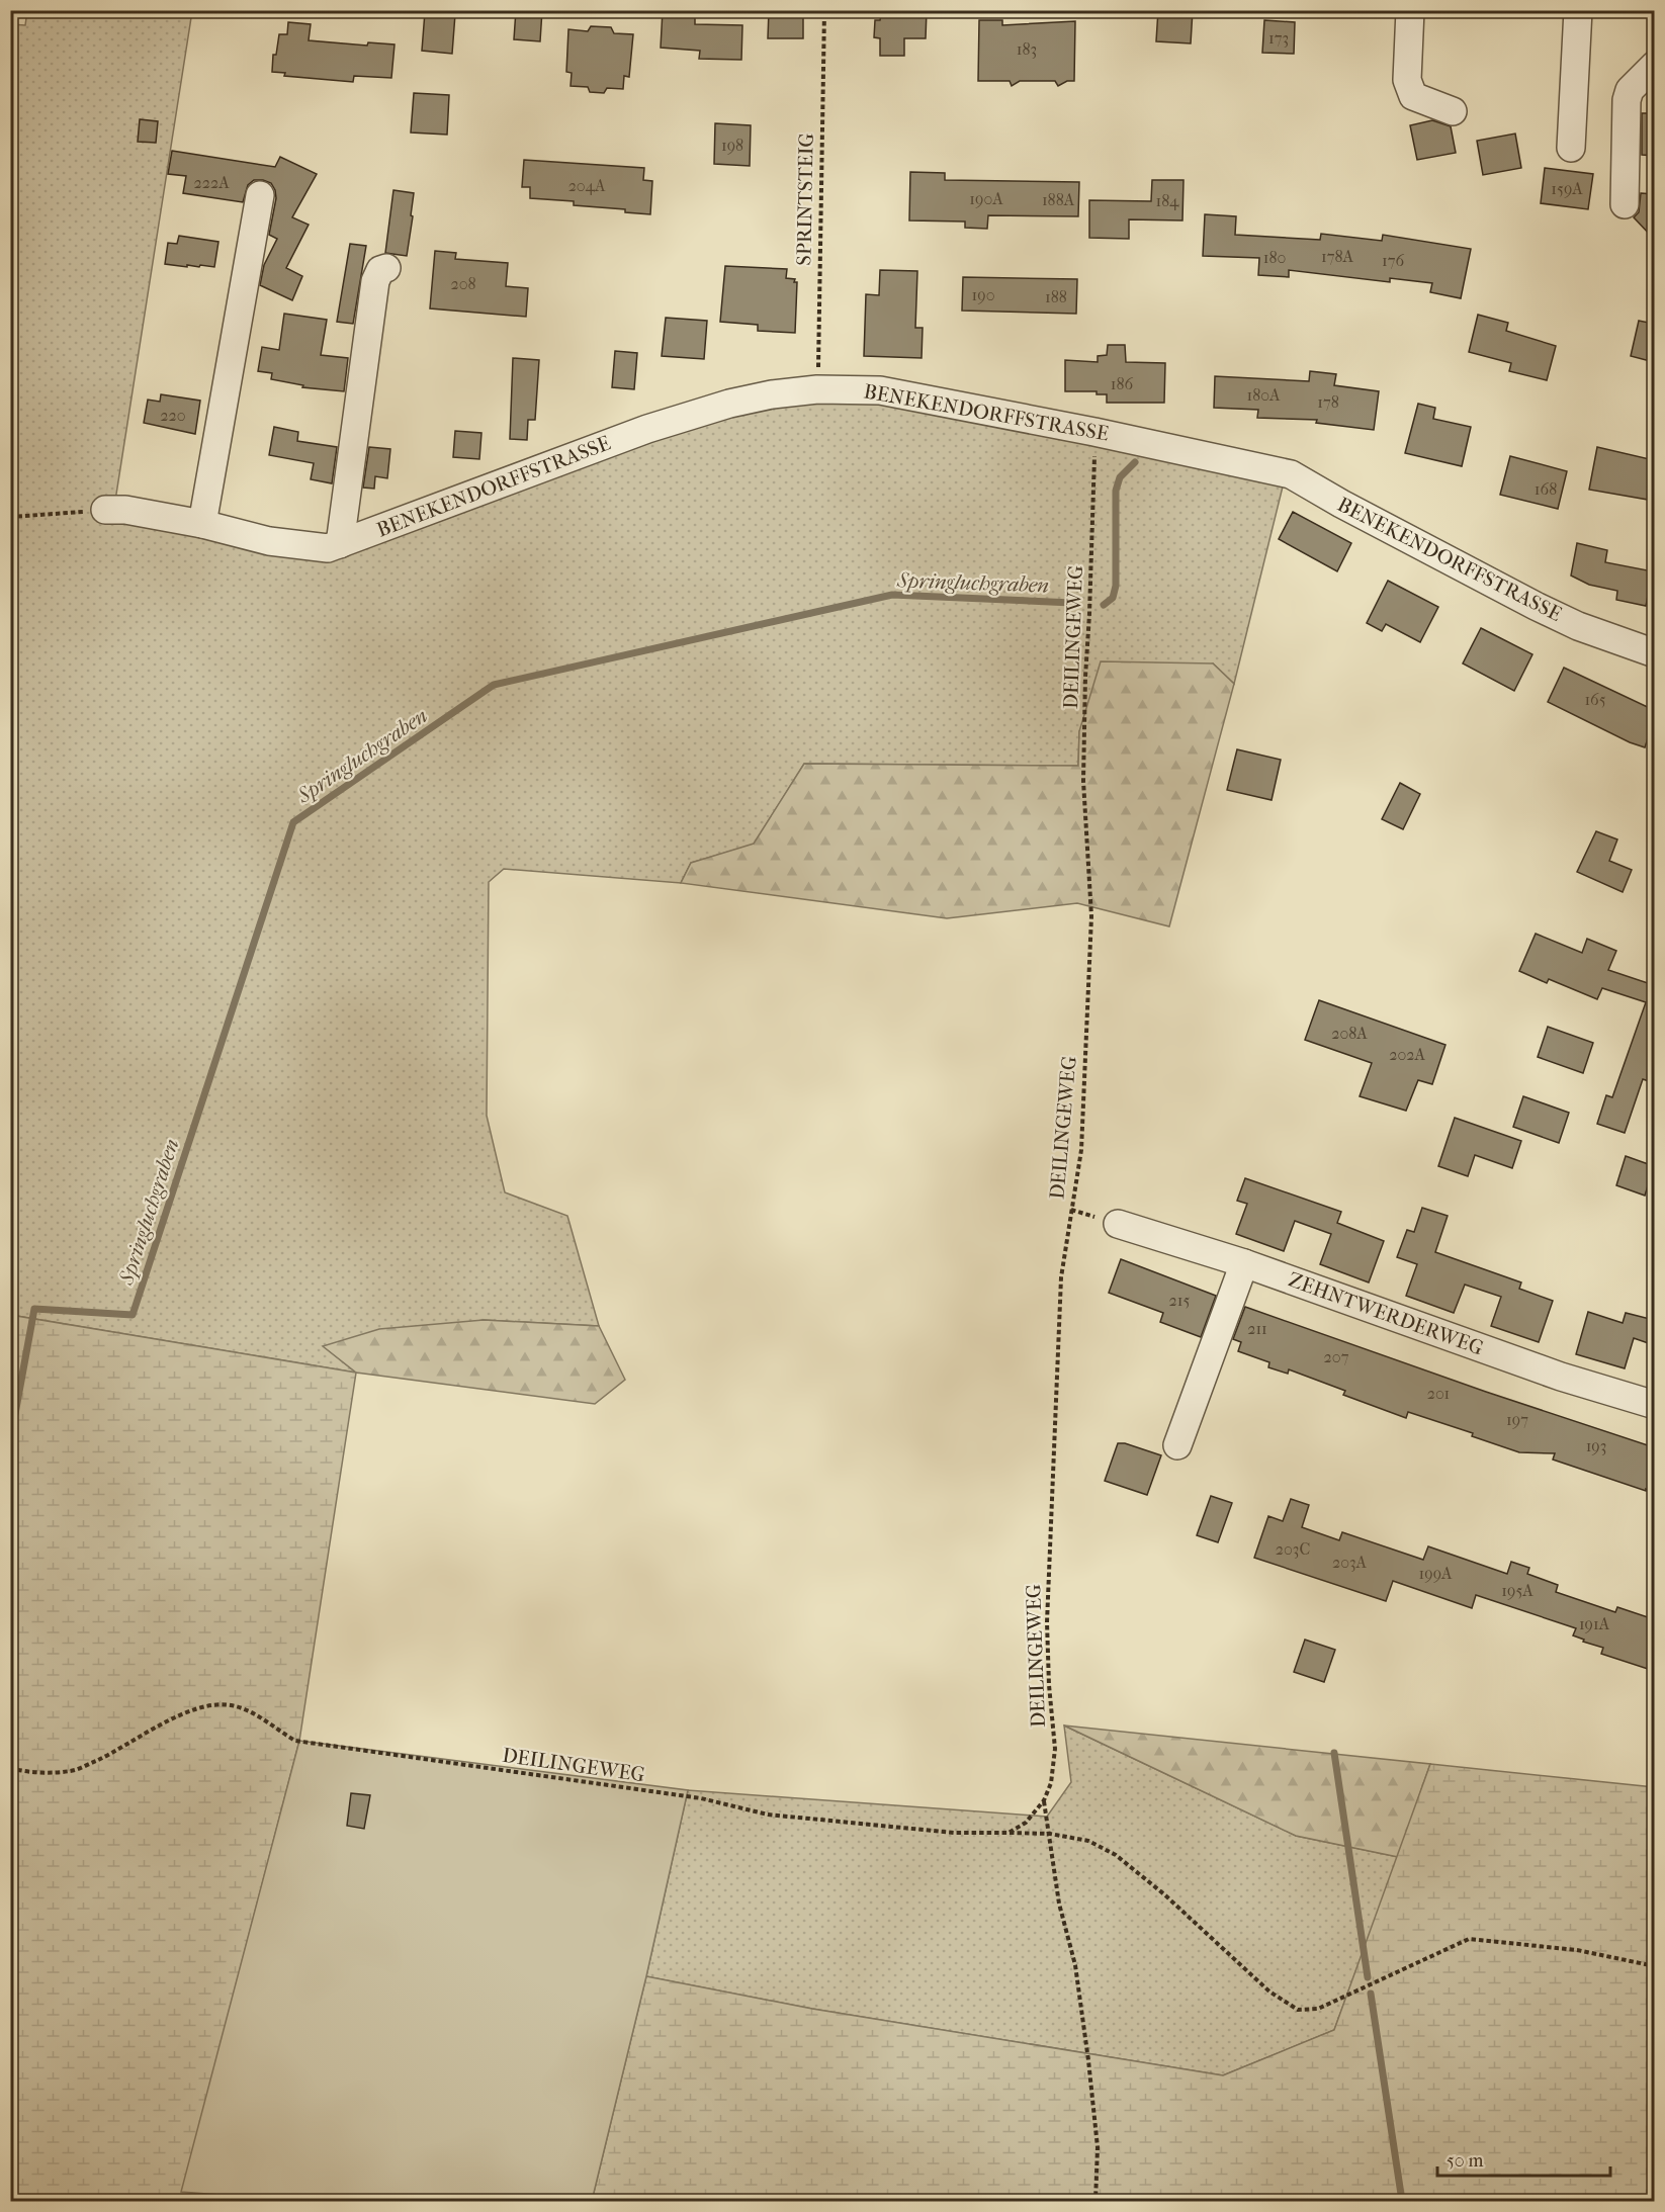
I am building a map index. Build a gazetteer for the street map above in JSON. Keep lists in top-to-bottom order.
{
  "streets": {
    "street": ["BENEKENDORFFSTRASSE", "ZEHNTWERDERWEG"],
    "path": ["SPRINTSTEIG", "DEILINGEWEG"]
  },
  "crossings": [
    ["SPRINTSTEIG", "BENEKENDORFFSTRASSE"],
    ["BENEKENDORFFSTRASSE", "DEILINGEWEG"]
  ],
  "water": ["Springluchgraben"],
  "house_numbers": [
    "173",
    "183",
    "198",
    "222A",
    "204A",
    "159A",
    "190A",
    "188A",
    "184",
    "178A",
    "180",
    "176",
    "208",
    "190",
    "188",
    "186",
    "180A",
    "178",
    "220",
    "168",
    "165",
    "208A",
    "202A",
    "215",
    "211",
    "207",
    "201",
    "197",
    "193",
    "203C",
    "203A",
    "199A",
    "195A",
    "191A"
  ],
  "scale_bar": "50 m"
}
